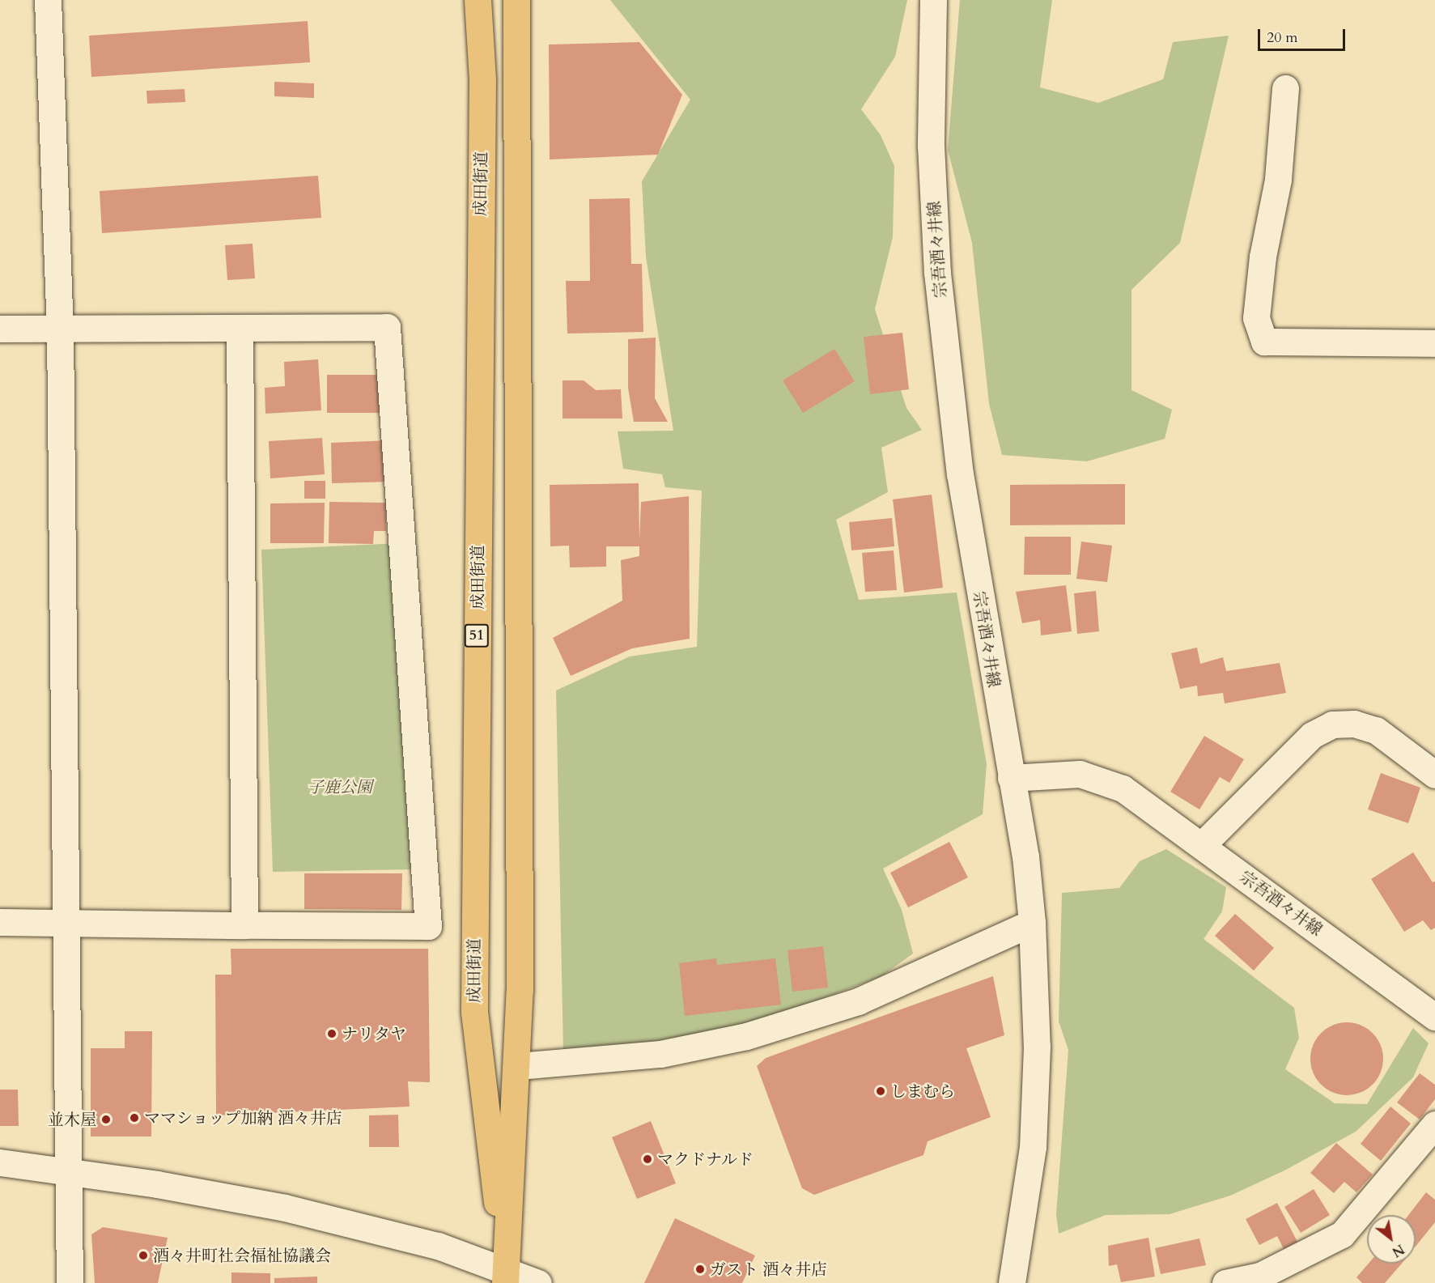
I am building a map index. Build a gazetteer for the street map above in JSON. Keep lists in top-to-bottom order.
{
  "streets": {
    "highway": ["成田街道", "51"],
    "street": ["宗吾酒々井線"]
  },
  "parks": ["子鹿公園"],
  "places": [
    "ナリタヤ",
    "しまむら",
    "ママショップ加納 酒々井店",
    "並木屋",
    "マクドナルド",
    "酒々井町社会福祉協議会",
    "ガスト 酒々井店"
  ],
  "scale_bar": "20 m",
  "north": "bottom right"
}
